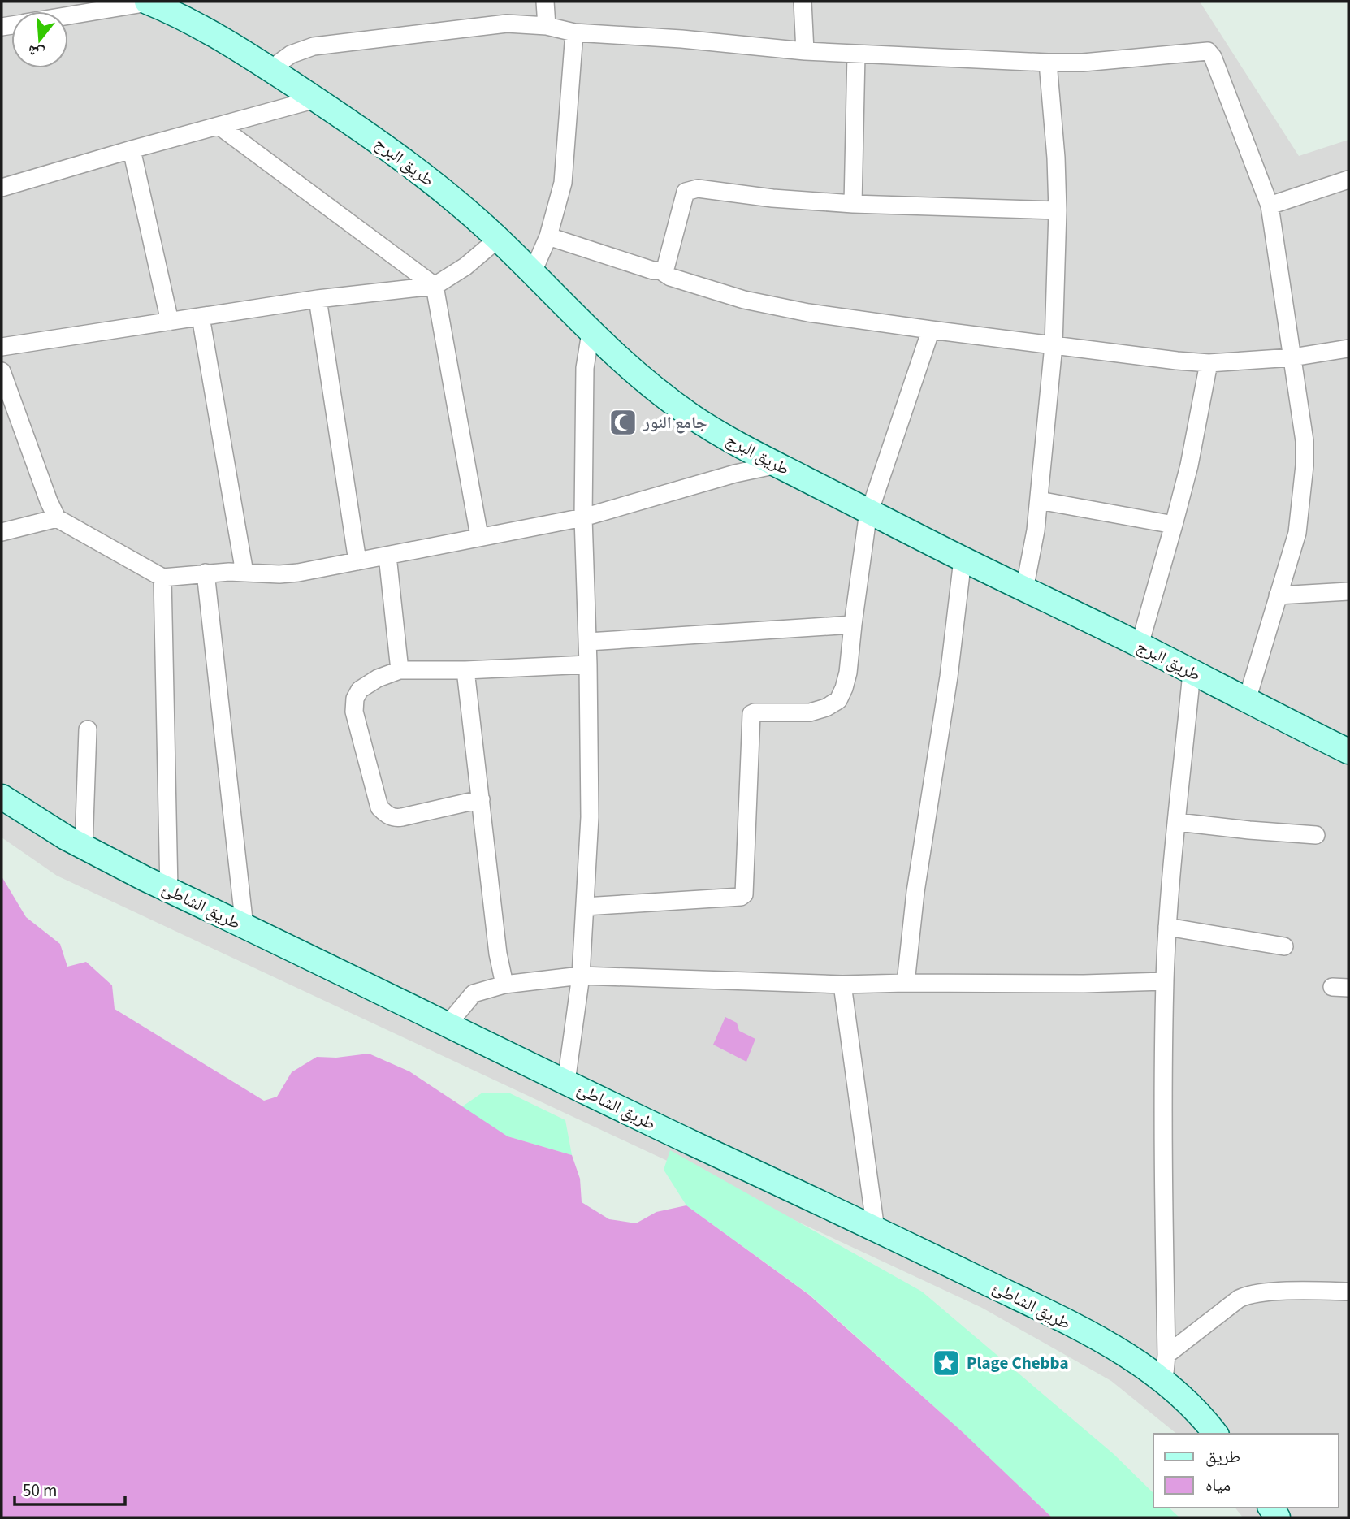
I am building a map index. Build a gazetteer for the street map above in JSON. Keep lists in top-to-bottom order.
{
  "streets": {
    "street": ["طريق البرج", "طريق الشاطئ"]
  },
  "places": {
    "mosque": ["جامع النور"],
    "place": ["Plage Chebba"]
  },
  "legend": ["طريق", "مياه"],
  "scale_bar": "50 m",
  "north": "bottom"
}
